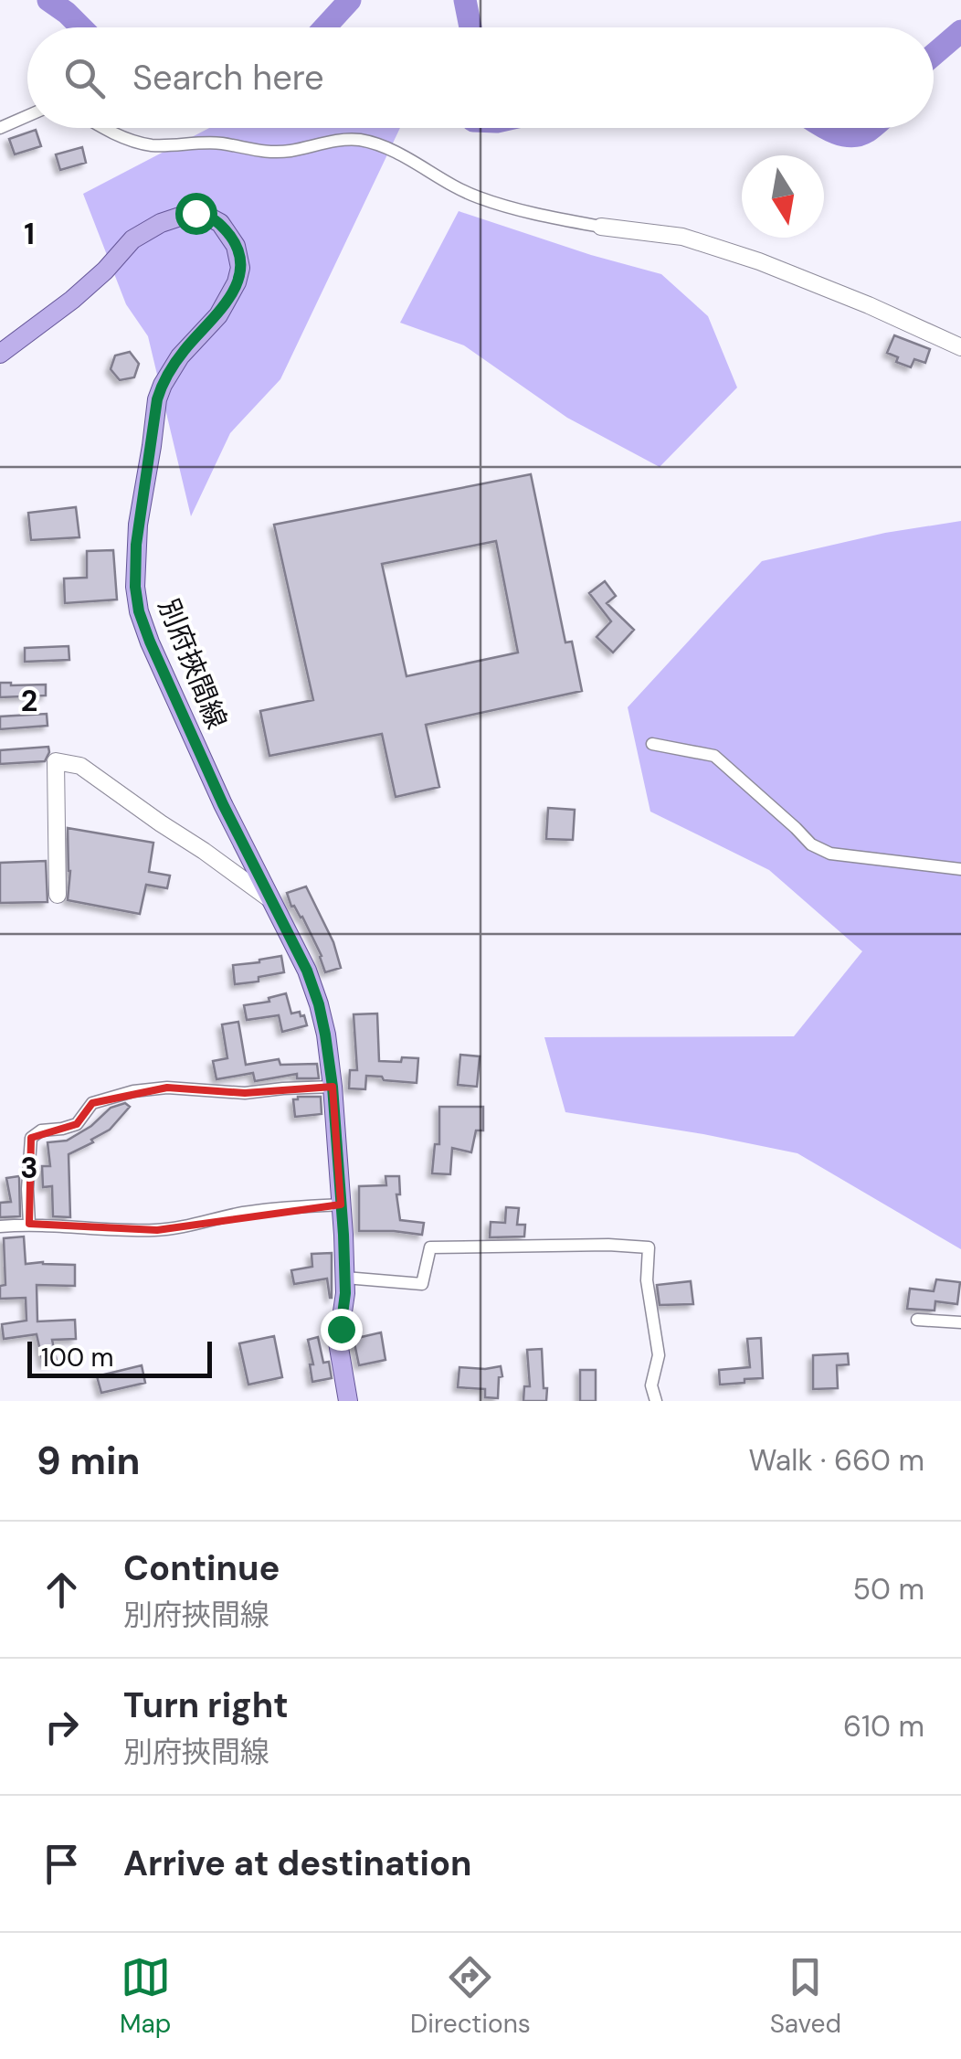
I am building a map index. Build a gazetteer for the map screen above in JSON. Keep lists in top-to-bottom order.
{
  "streets": {
    "main road": ["別府挾間線"]
  },
  "scale_bar": "100 m",
  "north": "bottom",
  "page": {
    "search": "Search here",
    "scale": "100 m",
    "heading": ["9 min", "Walk · 660 m"],
    "list": [
      ["Continue", "別府挾間線", "50 m"],
      ["Turn right", "別府挾間線", "610 m"],
      "Arrive at destination"
    ],
    "nav": ["Map", "Directions", "Saved"]
  },
  "grid": {
    "rows": ["1", "2", "3"]
  }
}
